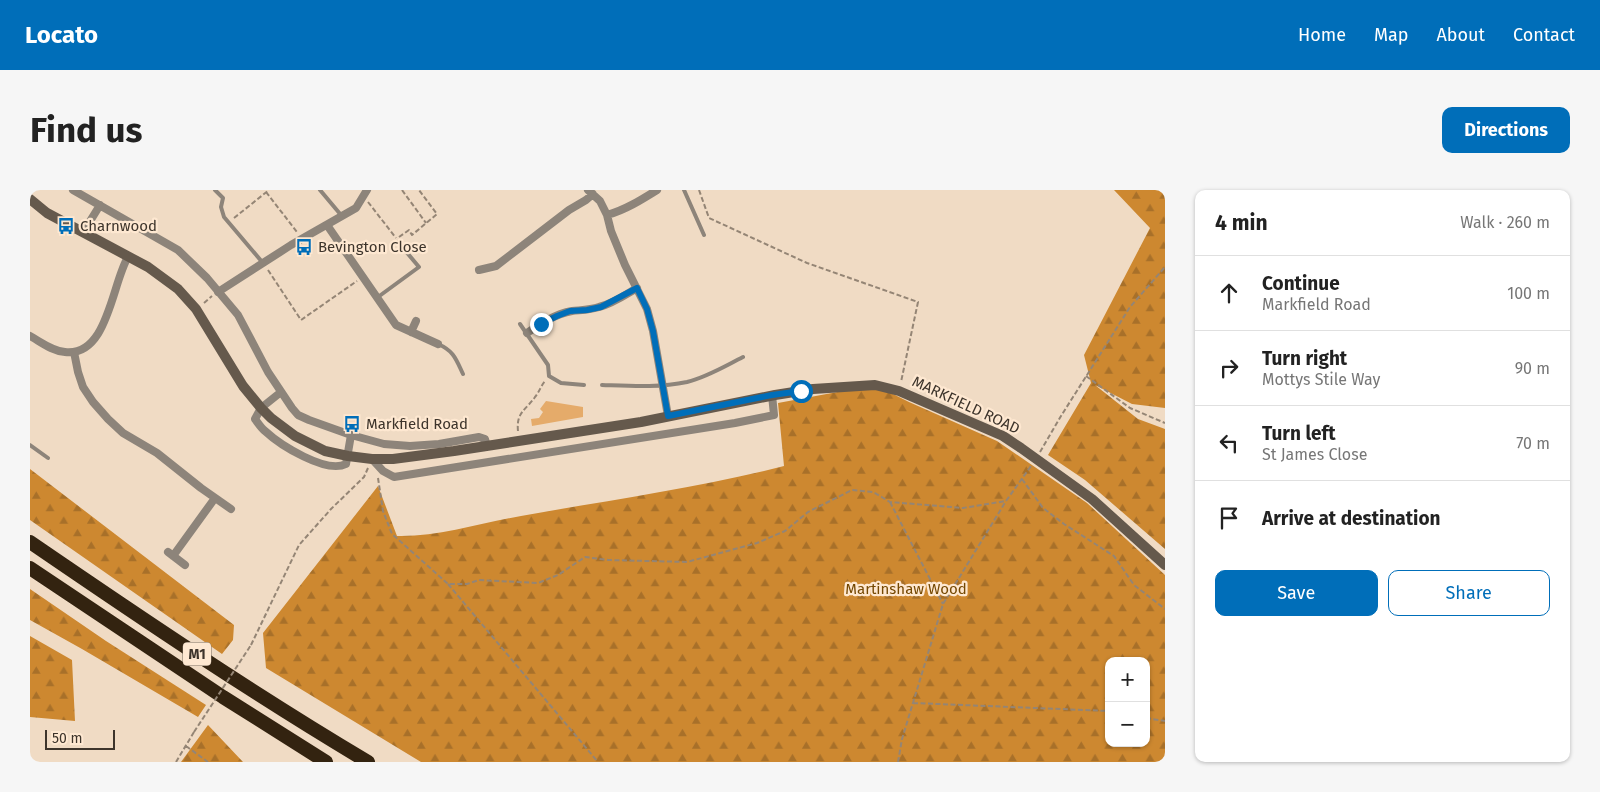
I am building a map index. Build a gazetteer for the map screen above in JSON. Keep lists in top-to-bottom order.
{
  "streets": {
    "highway": ["M1"],
    "street": ["MARKFIELD ROAD"]
  },
  "parks": ["Martinshaw Wood"],
  "places": {
    "bus stop": ["Charnwood", "Bevington Close", "Markfield Road"]
  },
  "scale_bar": "50 m",
  "page": {
    "header": "Locato",
    "nav": [
      "Home",
      "Map",
      "About",
      "Contact"
    ],
    "buttons": [
      "Directions",
      ["Save", "Share"]
    ],
    "title": "Find us",
    "heading": ["4 min", "Walk · 260 m"],
    "list": [
      ["Continue", "Markfield Road", "100 m"],
      ["Turn right", "Mottys Stile Way", "90 m"],
      ["Turn left", "St James Close", "70 m"],
      "Arrive at destination"
    ],
    "map_buttons": ["+", "−"],
    "scale": "50 m"
  }
}
